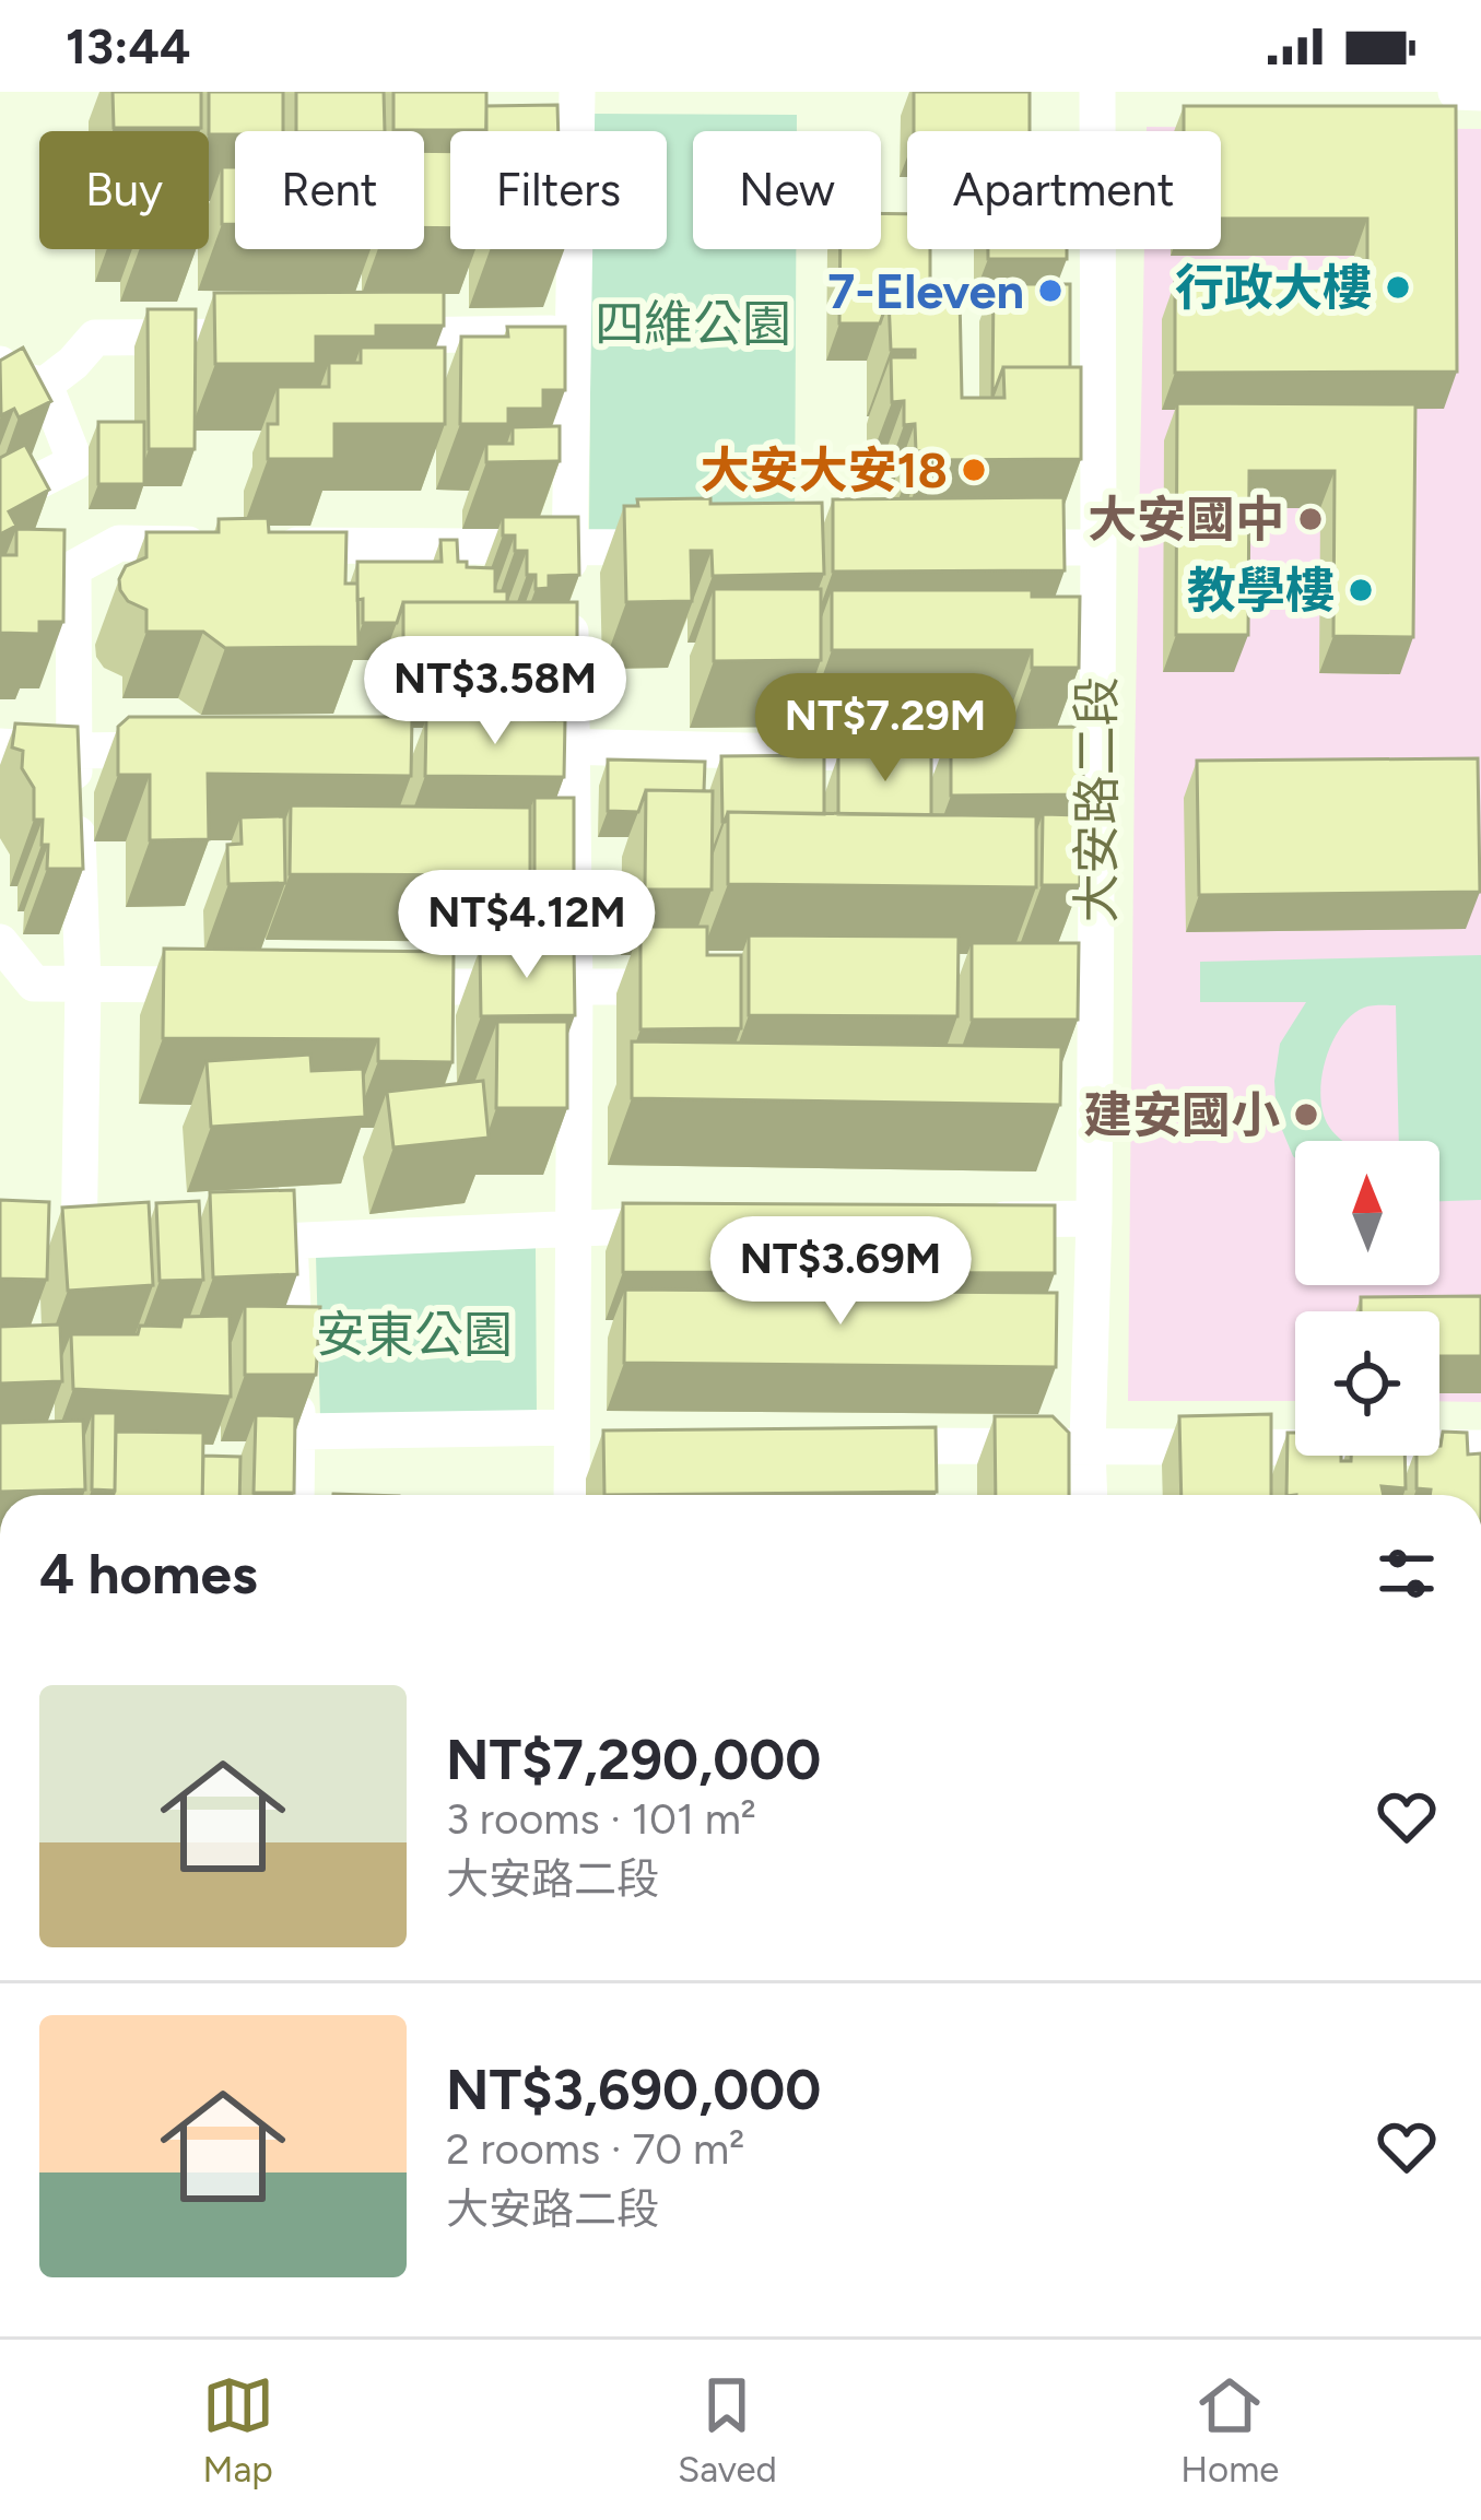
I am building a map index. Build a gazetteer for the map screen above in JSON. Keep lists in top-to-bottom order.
{
  "streets": {
    "street": ["大安路二段"]
  },
  "parks": ["四維公園", "安東公園"],
  "places": [
    "行政大樓",
    "7-Eleven",
    "大安大安18",
    "大安國中",
    "教學樓",
    "建安國小"
  ],
  "north": "top",
  "page": {
    "status": "13:44",
    "chip": [
      "Buy",
      "Rent",
      "Filters",
      "New",
      "Apartment"
    ],
    "price": [
      "NT$3.58M",
      "NT$7.29M",
      "NT$4.12M",
      "NT$3.69M"
    ],
    "heading": "4 homes",
    "list": [
      {
        "name": "NT$7,290,000",
        "note": "3 rooms · 101 m² · 大安路二段"
      },
      {
        "name": "NT$3,690,000",
        "note": "2 rooms · 70 m² · 大安路二段"
      }
    ],
    "tabs": ["Map", "Saved", "Home"]
  }
}
